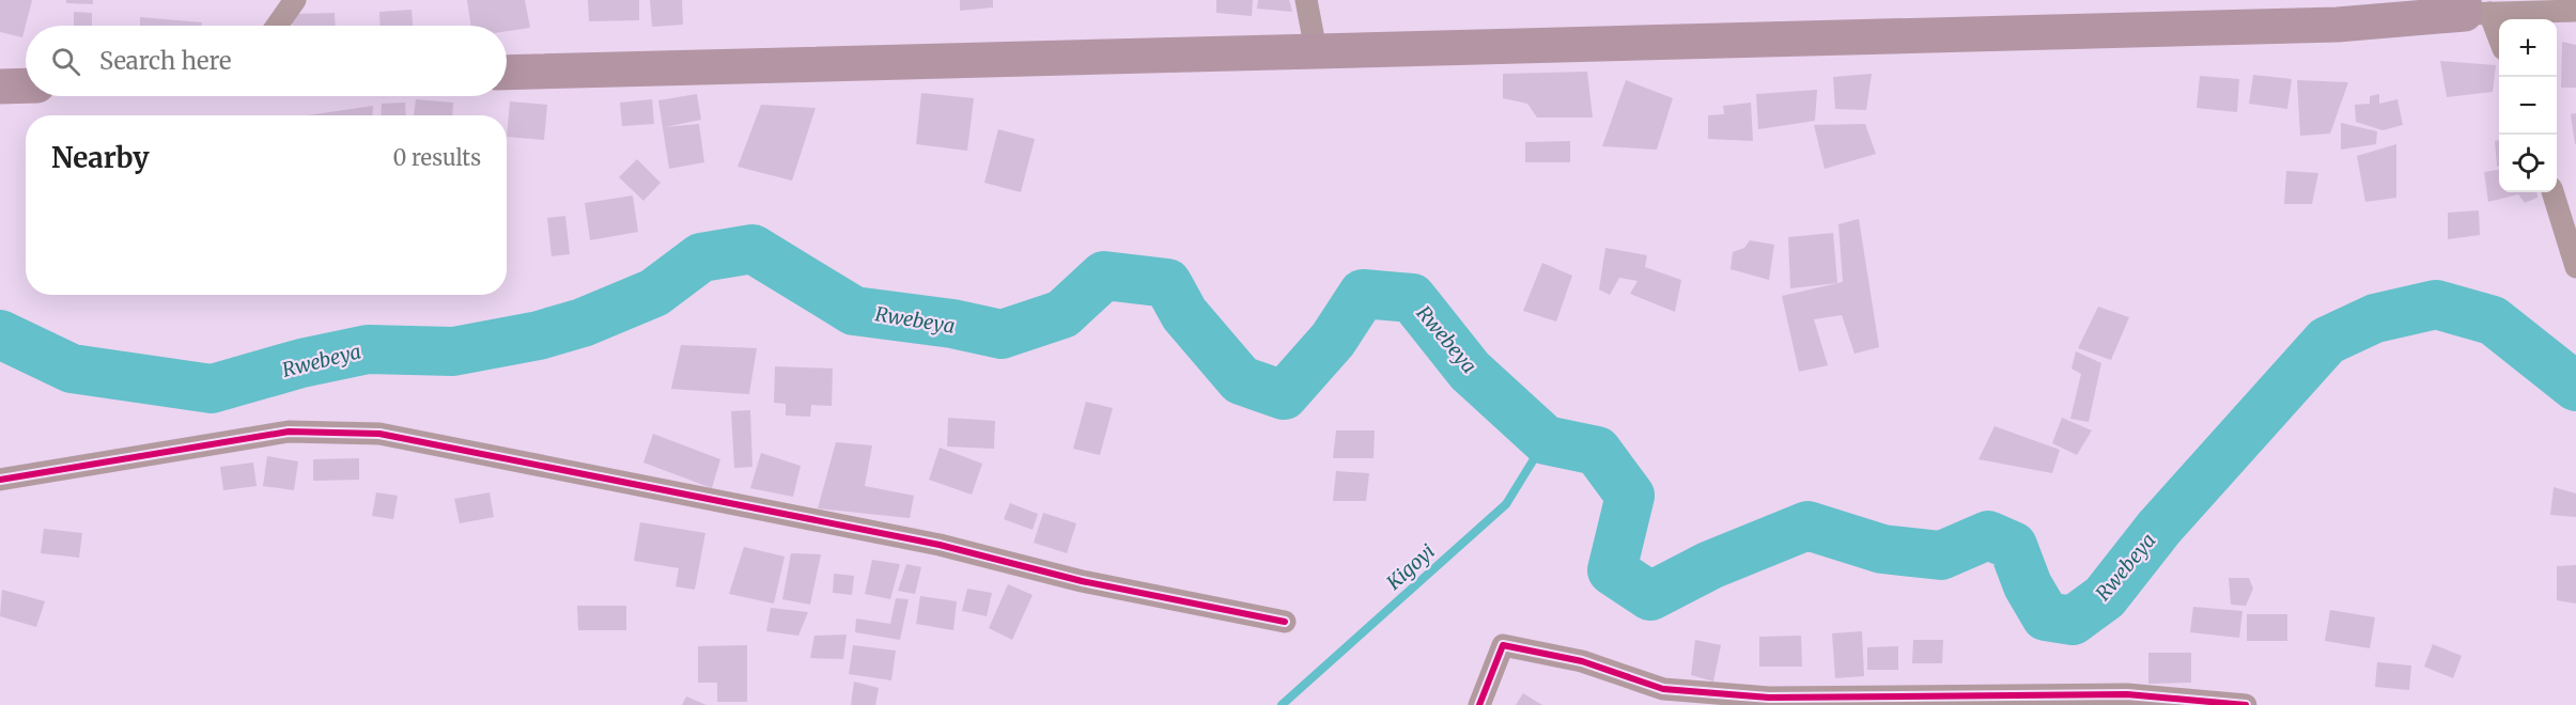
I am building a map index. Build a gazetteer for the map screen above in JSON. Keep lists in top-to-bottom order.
{
  "water": ["Rwebeya", "Kigoyi"],
  "page": {
    "map_buttons": ["+", "−"],
    "search": "Search here",
    "heading": ["Nearby", "0 results"]
  }
}
